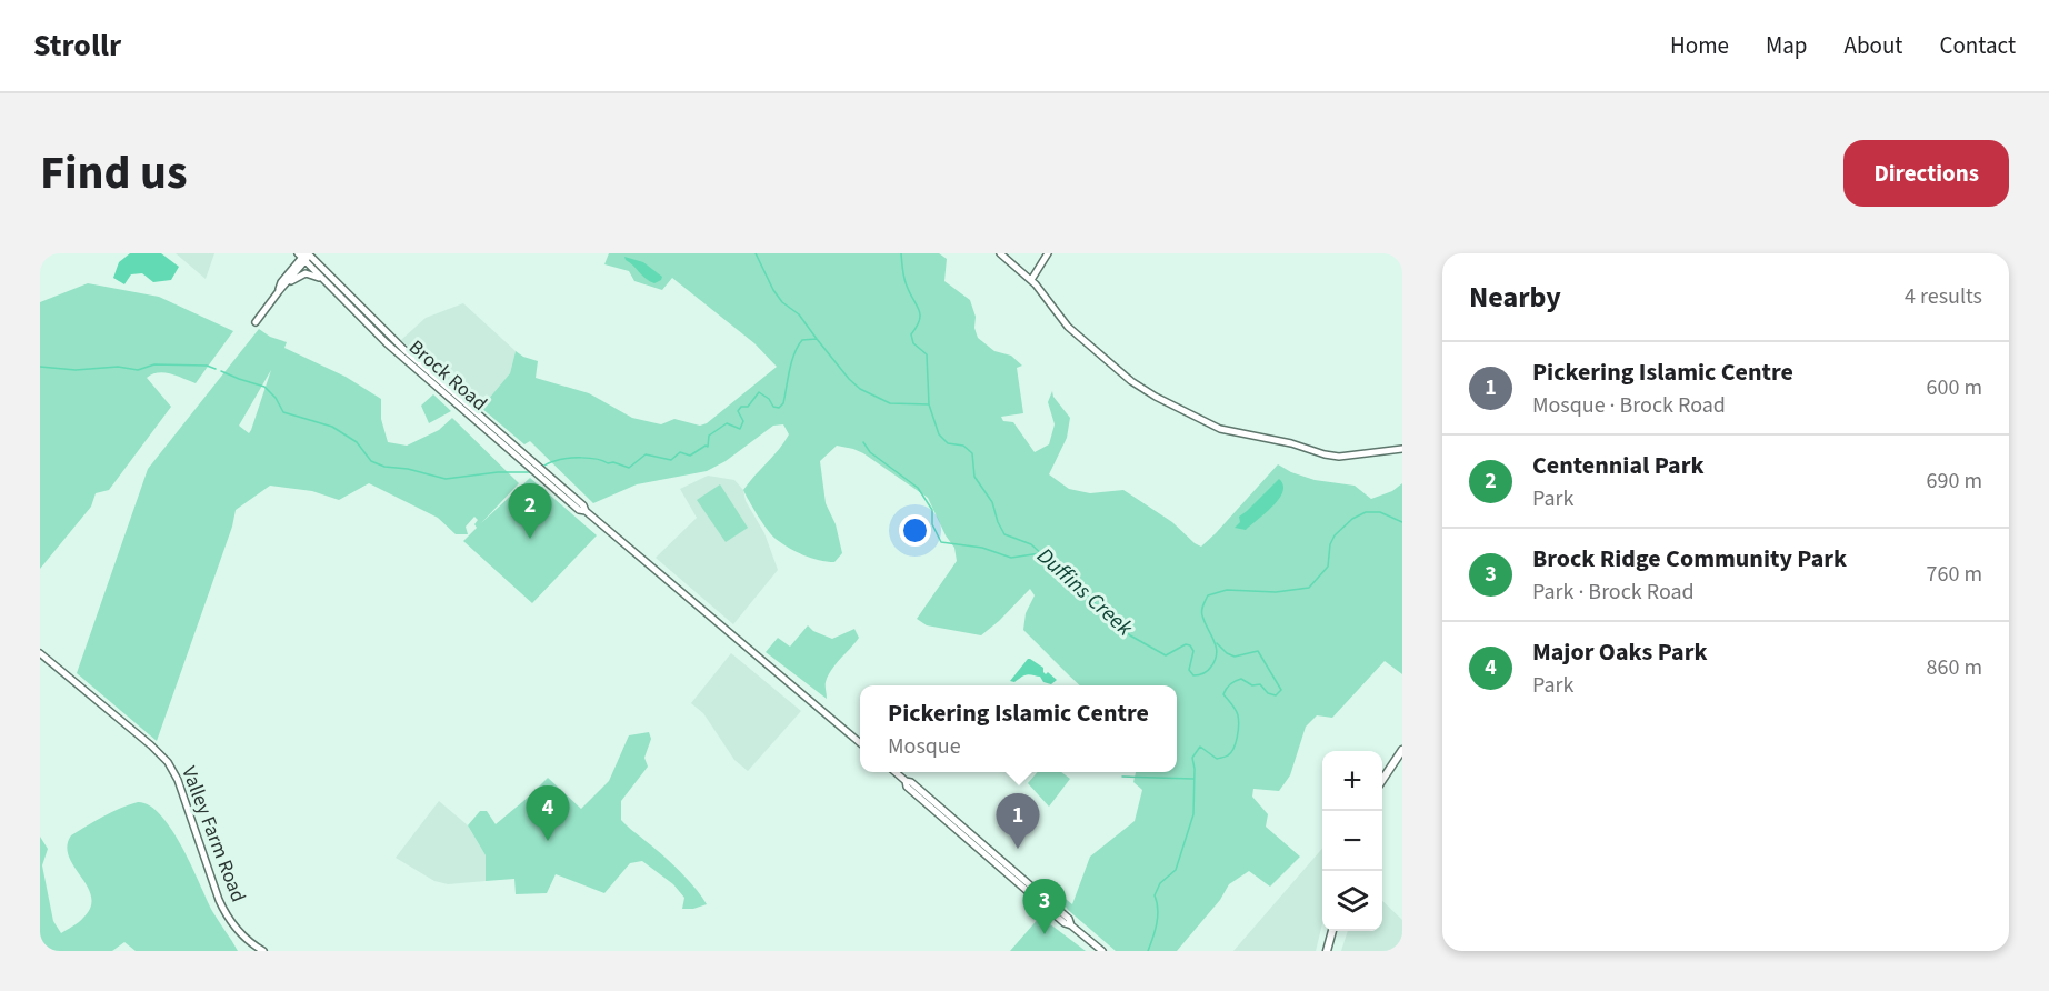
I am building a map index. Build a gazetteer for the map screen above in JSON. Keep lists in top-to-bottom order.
{
  "streets": {
    "main road": ["Brock Road", "Valley Farm Road"]
  },
  "water": ["Duffins Creek"],
  "page": {
    "header": "Strollr",
    "nav": [
      "Home",
      "Map",
      "About",
      "Contact"
    ],
    "title": "Find us",
    "buttons": "Directions",
    "heading": ["Nearby", "4 results"],
    "list": [
      {
        "mark": "1",
        "name": "Pickering Islamic Centre",
        "note": "Mosque · Brock Road",
        "value": "600 m"
      },
      {
        "mark": "2",
        "name": "Centennial Park",
        "note": "Park",
        "value": "690 m"
      },
      {
        "mark": "3",
        "name": "Brock Ridge Community Park",
        "note": "Park · Brock Road",
        "value": "760 m"
      },
      {
        "mark": "4",
        "name": "Major Oaks Park",
        "note": "Park",
        "value": "860 m"
      }
    ],
    "pins": [
      "2",
      "4",
      "1",
      "3"
    ],
    "popup": ["Pickering Islamic Centre", "Mosque"],
    "map_buttons": ["+", "−"]
  }
}
